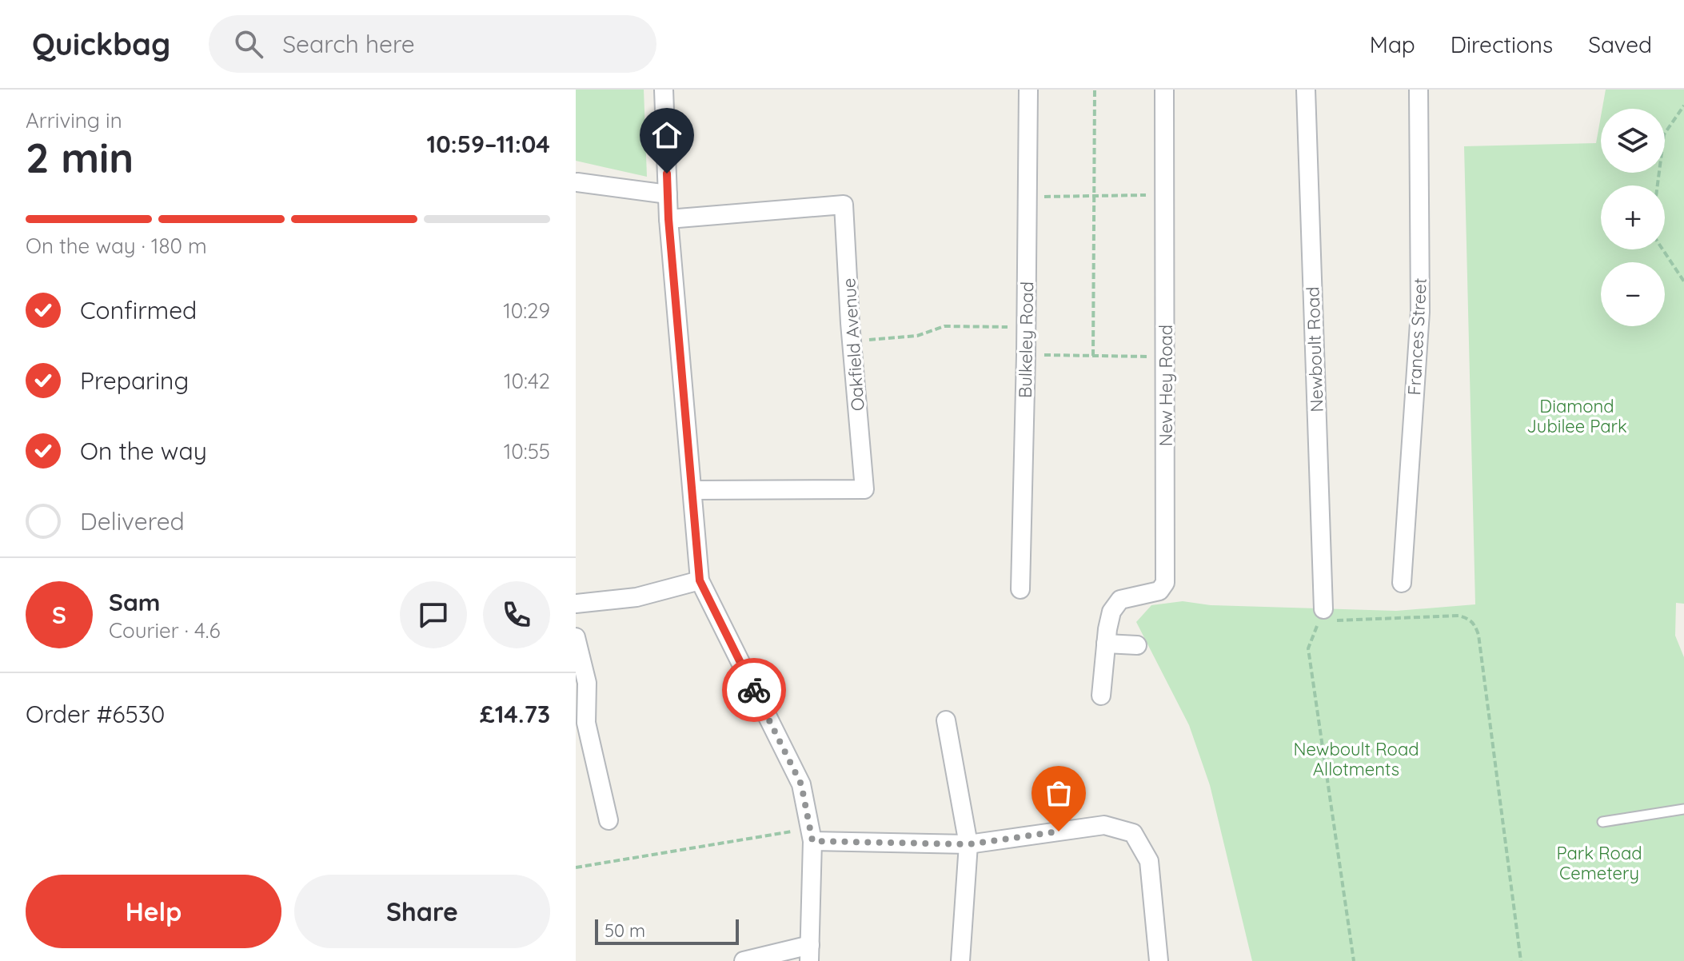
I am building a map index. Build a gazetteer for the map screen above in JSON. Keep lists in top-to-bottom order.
{
  "streets": {
    "street": [
      "Frances Street",
      "Bulkeley Road",
      "Oakfield Avenue",
      "Newboult Road",
      "New Hey Road"
    ]
  },
  "parks": ["Diamond Jubilee Park", "Newboult Road Allotments", "Park Road Cemetery"],
  "scale_bar": "50 m",
  "page": {
    "header": "Quickbag",
    "search": "Search here",
    "nav": ["Map", "Directions", "Saved"],
    "heading": ["2 min", "Arriving in", "10:59–11:04"],
    "panel": [
      "Sam",
      "Courier · 4.6",
      "Order #6530",
      "£14.73"
    ],
    "map_buttons": ["+", "−"],
    "bar": "On the way · 180 m",
    "list": [
      ["Confirmed", "10:29"],
      ["Preparing", "10:42"],
      ["On the way", "10:55"],
      "Delivered"
    ],
    "round": "S",
    "buttons": ["Help", "Share"],
    "scale": "50 m"
  }
}
